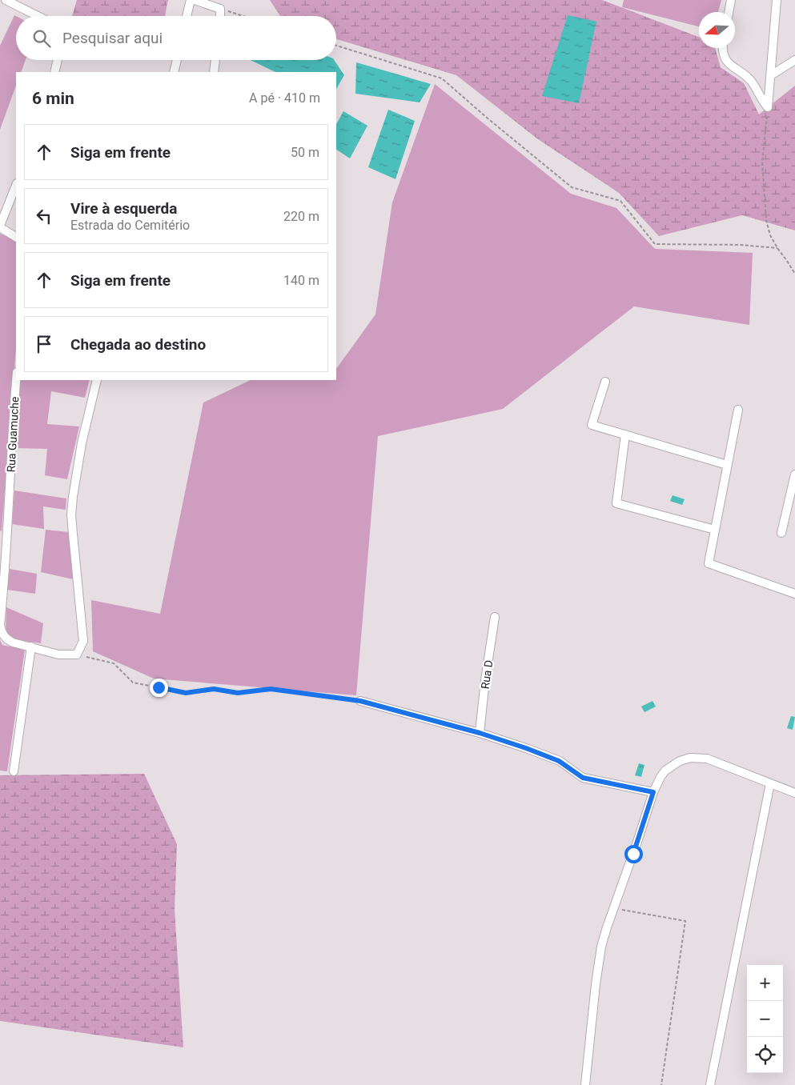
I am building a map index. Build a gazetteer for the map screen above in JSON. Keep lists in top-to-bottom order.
{
  "streets": {
    "street": ["Rua Guamuche", "Rua D"]
  },
  "north": "left",
  "page": {
    "search": "Pesquisar aqui",
    "heading": ["6 min", "A pé · 410 m"],
    "list": [
      ["Siga em frente", "50 m"],
      ["Vire à esquerda", "Estrada do Cemitério", "220 m"],
      ["Siga em frente", "140 m"],
      "Chegada ao destino"
    ],
    "map_buttons": ["+", "−"]
  }
}
